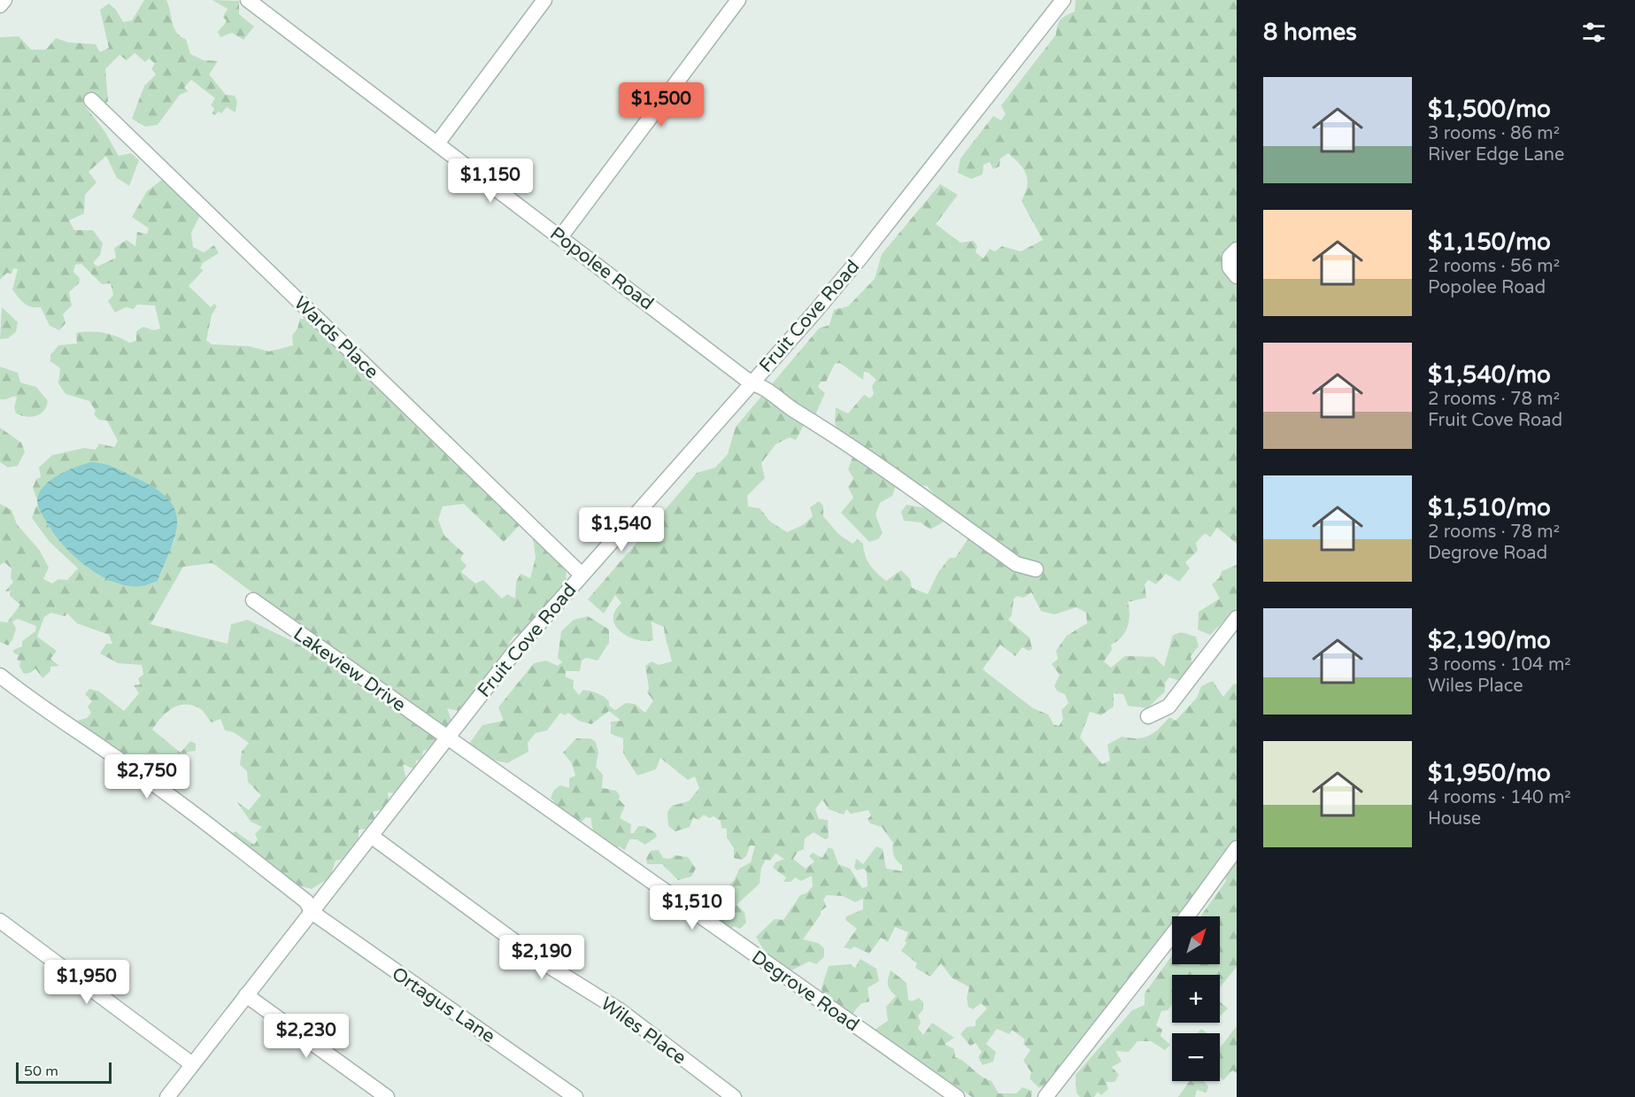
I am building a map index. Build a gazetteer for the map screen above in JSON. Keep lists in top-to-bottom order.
{
  "streets": {
    "street": [
      "Popolee Road",
      "Fruit Cove Road",
      "Wards Place",
      "Lakeview Drive",
      "Degrove Road",
      "Ortagus Lane",
      "Wiles Place"
    ]
  },
  "crossings": [
    ["Popolee Road", "Fruit Cove Road"],
    ["Fruit Cove Road", "Wards Place"],
    ["Fruit Cove Road", "Lakeview Drive"],
    ["Fruit Cove Road", "Degrove Road"],
    ["Fruit Cove Road", "Ortagus Lane"],
    ["Fruit Cove Road", "Wiles Place"],
    ["Lakeview Drive", "Degrove Road"]
  ],
  "scale_bar": "50 m",
  "north": "top right",
  "page": {
    "heading": "8 homes",
    "list": [
      {
        "name": "$1,500/mo",
        "note": "3 rooms · 86 m² · River Edge Lane"
      },
      {
        "name": "$1,150/mo",
        "note": "2 rooms · 56 m² · Popolee Road"
      },
      {
        "name": "$1,540/mo",
        "note": "2 rooms · 78 m² · Fruit Cove Road"
      },
      {
        "name": "$1,510/mo",
        "note": "2 rooms · 78 m² · Degrove Road"
      },
      {
        "name": "$2,190/mo",
        "note": "3 rooms · 104 m² · Wiles Place"
      },
      {
        "name": "$1,950/mo",
        "note": "4 rooms · 140 m² · House"
      }
    ],
    "price": [
      "$1,500",
      "$1,150",
      "$1,540",
      "$2,750",
      "$1,510",
      "$2,190",
      "$1,950",
      "$2,230"
    ],
    "map_buttons": ["+", "−"],
    "scale": "50 m"
  }
}
